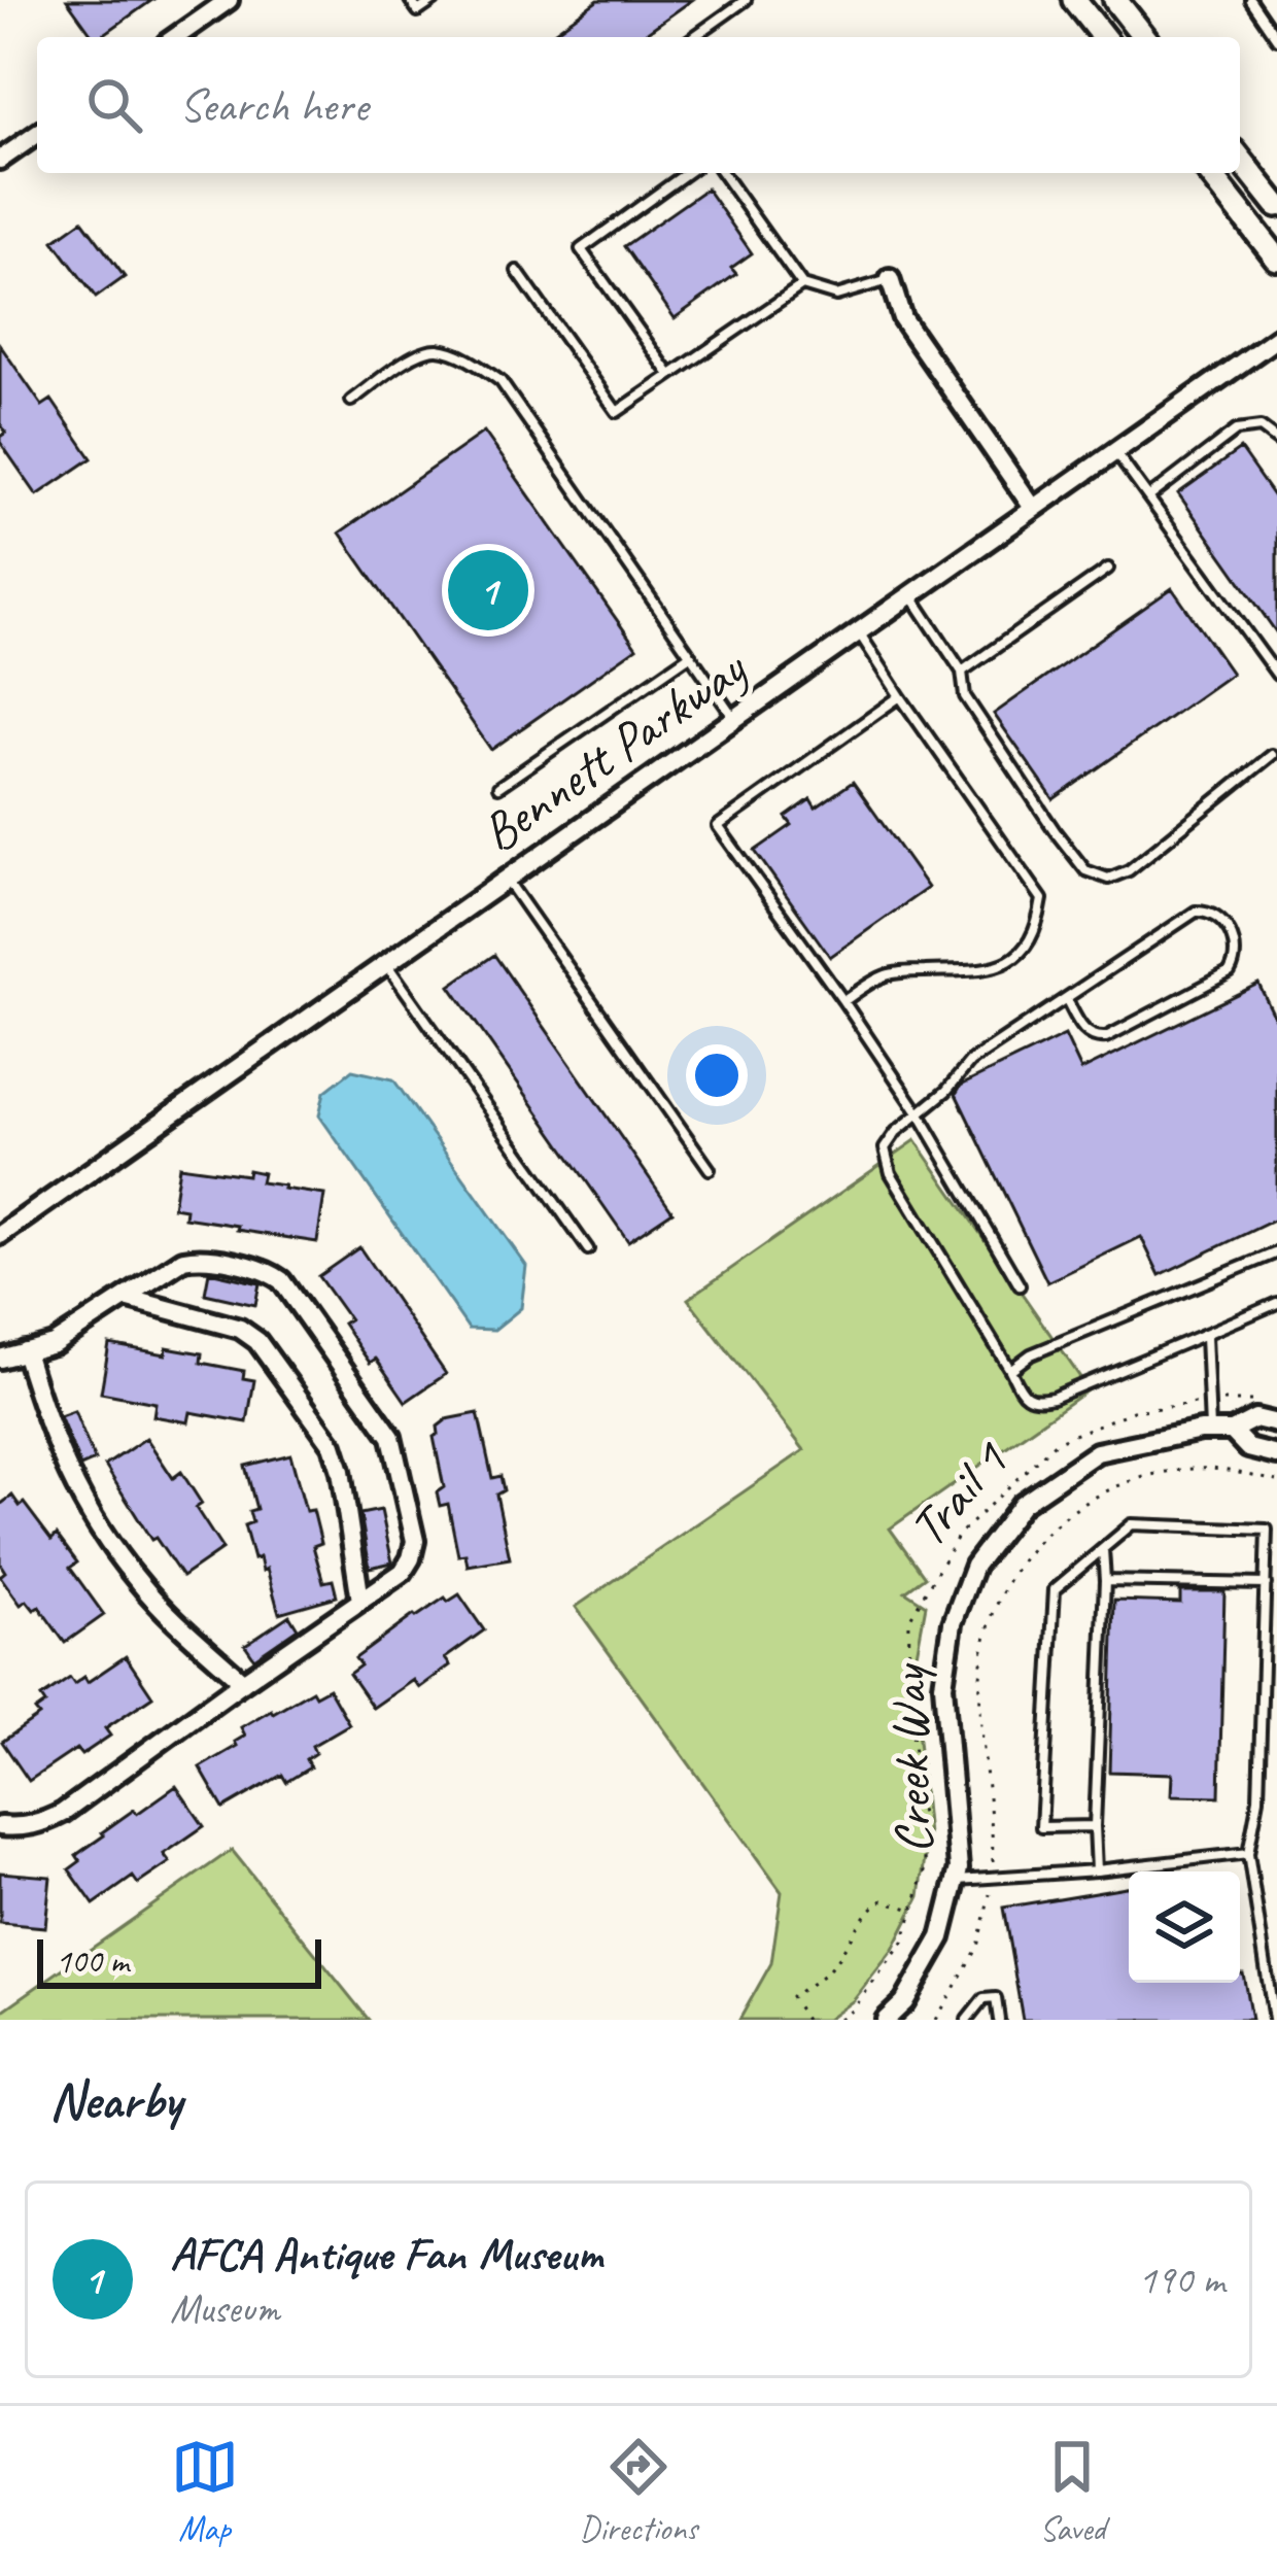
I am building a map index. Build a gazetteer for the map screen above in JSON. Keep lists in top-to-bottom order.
{
  "streets": {
    "street": ["Bennett Parkway", "Creek Way"],
    "path": ["Trail 1"]
  },
  "scale_bar": "100 m",
  "page": {
    "search": "Search here",
    "pins": "1",
    "scale": "100 m",
    "heading": "Nearby",
    "list": [
      {
        "mark": "1",
        "name": "AFCA Antique Fan Museum",
        "note": "Museum",
        "value": "190 m"
      }
    ],
    "nav": ["Map", "Directions", "Saved"]
  }
}
